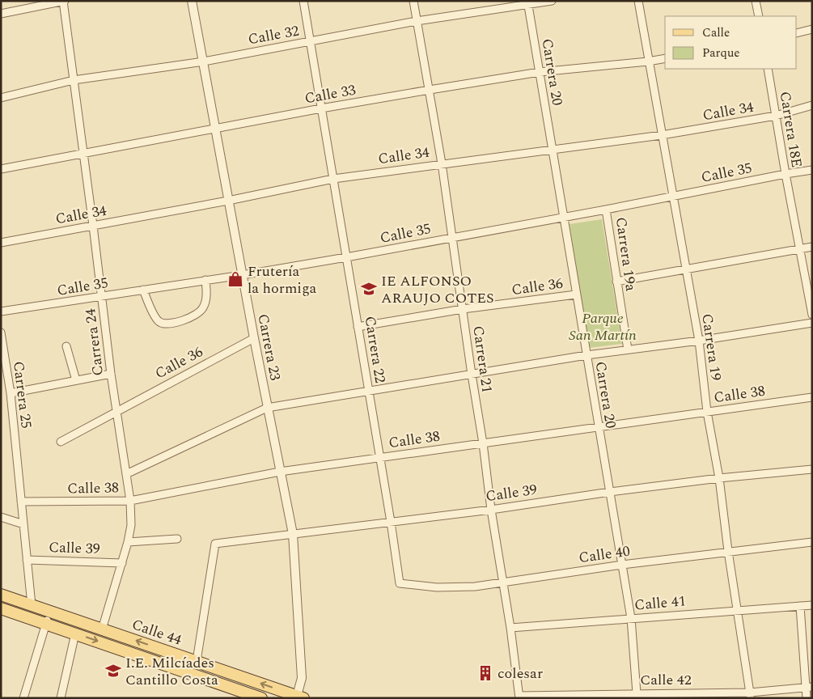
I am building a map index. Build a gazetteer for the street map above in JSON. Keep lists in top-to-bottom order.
{
  "streets": {
    "main road": ["Calle 44"],
    "street": [
      "Calle 32",
      "Carrera 20",
      "Calle 33",
      "Calle 34",
      "Carrera 18E",
      "Calle 35",
      "Carrera 19a",
      "Calle 36",
      "Carrera 24",
      "Carrera 23",
      "Carrera 19",
      "Carrera 22",
      "Carrera 21",
      "Calle 38",
      "Carrera 25",
      "Calle 39",
      "Calle 40",
      "Calle 41",
      "Calle 42"
    ]
  },
  "crossings": [
    ["Calle 32", "Carrera 20"],
    ["Calle 32", "Carrera 24"],
    ["Calle 32", "Carrera 23"],
    ["Calle 32", "Carrera 22"],
    ["Calle 32", "Carrera 21"],
    ["Carrera 20", "Calle 33"],
    ["Carrera 20", "Calle 34"],
    ["Carrera 20", "Calle 35"],
    ["Carrera 20", "Calle 36"],
    ["Carrera 20", "Calle 38"],
    ["Carrera 20", "Calle 39"],
    ["Carrera 20", "Calle 40"],
    ["Carrera 20", "Calle 41"],
    ["Carrera 20", "Calle 42"],
    ["Calle 33", "Carrera 24"],
    ["Calle 33", "Carrera 23"],
    ["Calle 33", "Carrera 19"],
    ["Calle 33", "Carrera 22"],
    ["Calle 33", "Carrera 21"],
    ["Calle 34", "Carrera 18E"],
    ["Calle 34", "Carrera 24"],
    ["Calle 34", "Carrera 23"],
    ["Calle 34", "Carrera 19"],
    ["Calle 34", "Carrera 22"],
    ["Calle 34", "Carrera 21"],
    ["Carrera 18E", "Calle 35"],
    ["Calle 35", "Carrera 19a"],
    ["Calle 35", "Carrera 24"],
    ["Calle 35", "Carrera 23"],
    ["Calle 35", "Carrera 19"],
    ["Calle 35", "Carrera 22"],
    ["Calle 35", "Carrera 21"],
    ["Calle 36", "Carrera 24"],
    ["Calle 36", "Carrera 23"],
    ["Calle 36", "Carrera 22"],
    ["Calle 36", "Carrera 21"],
    ["Carrera 24", "Calle 38"],
    ["Carrera 24", "Calle 39"],
    ["Carrera 24", "Calle 44"],
    ["Carrera 23", "Calle 38"],
    ["Carrera 23", "Calle 39"],
    ["Carrera 23", "Calle 44"],
    ["Carrera 19", "Calle 38"],
    ["Carrera 19", "Calle 39"],
    ["Carrera 19", "Calle 40"],
    ["Carrera 19", "Calle 41"],
    ["Carrera 19", "Calle 42"],
    ["Carrera 22", "Calle 38"],
    ["Carrera 22", "Calle 39"],
    ["Carrera 22", "Calle 40"],
    ["Carrera 21", "Calle 38"],
    ["Carrera 21", "Calle 39"],
    ["Carrera 21", "Calle 40"],
    ["Carrera 21", "Calle 41"],
    ["Carrera 21", "Calle 42"],
    ["Calle 38", "Carrera 25"],
    ["Carrera 25", "Calle 39"],
    ["Carrera 25", "Calle 44"],
    ["Calle 39", "Calle 44"]
  ],
  "parks": ["Parque San Martín"],
  "places": {
    "shop": ["Frutería la hormiga"],
    "school or university": ["IE ALFONSO ARAUJO COTES", "I.E. Milcíades Cantillo Costa"],
    "building": ["colesar"]
  },
  "legend": ["Calle", "Parque"]
}
